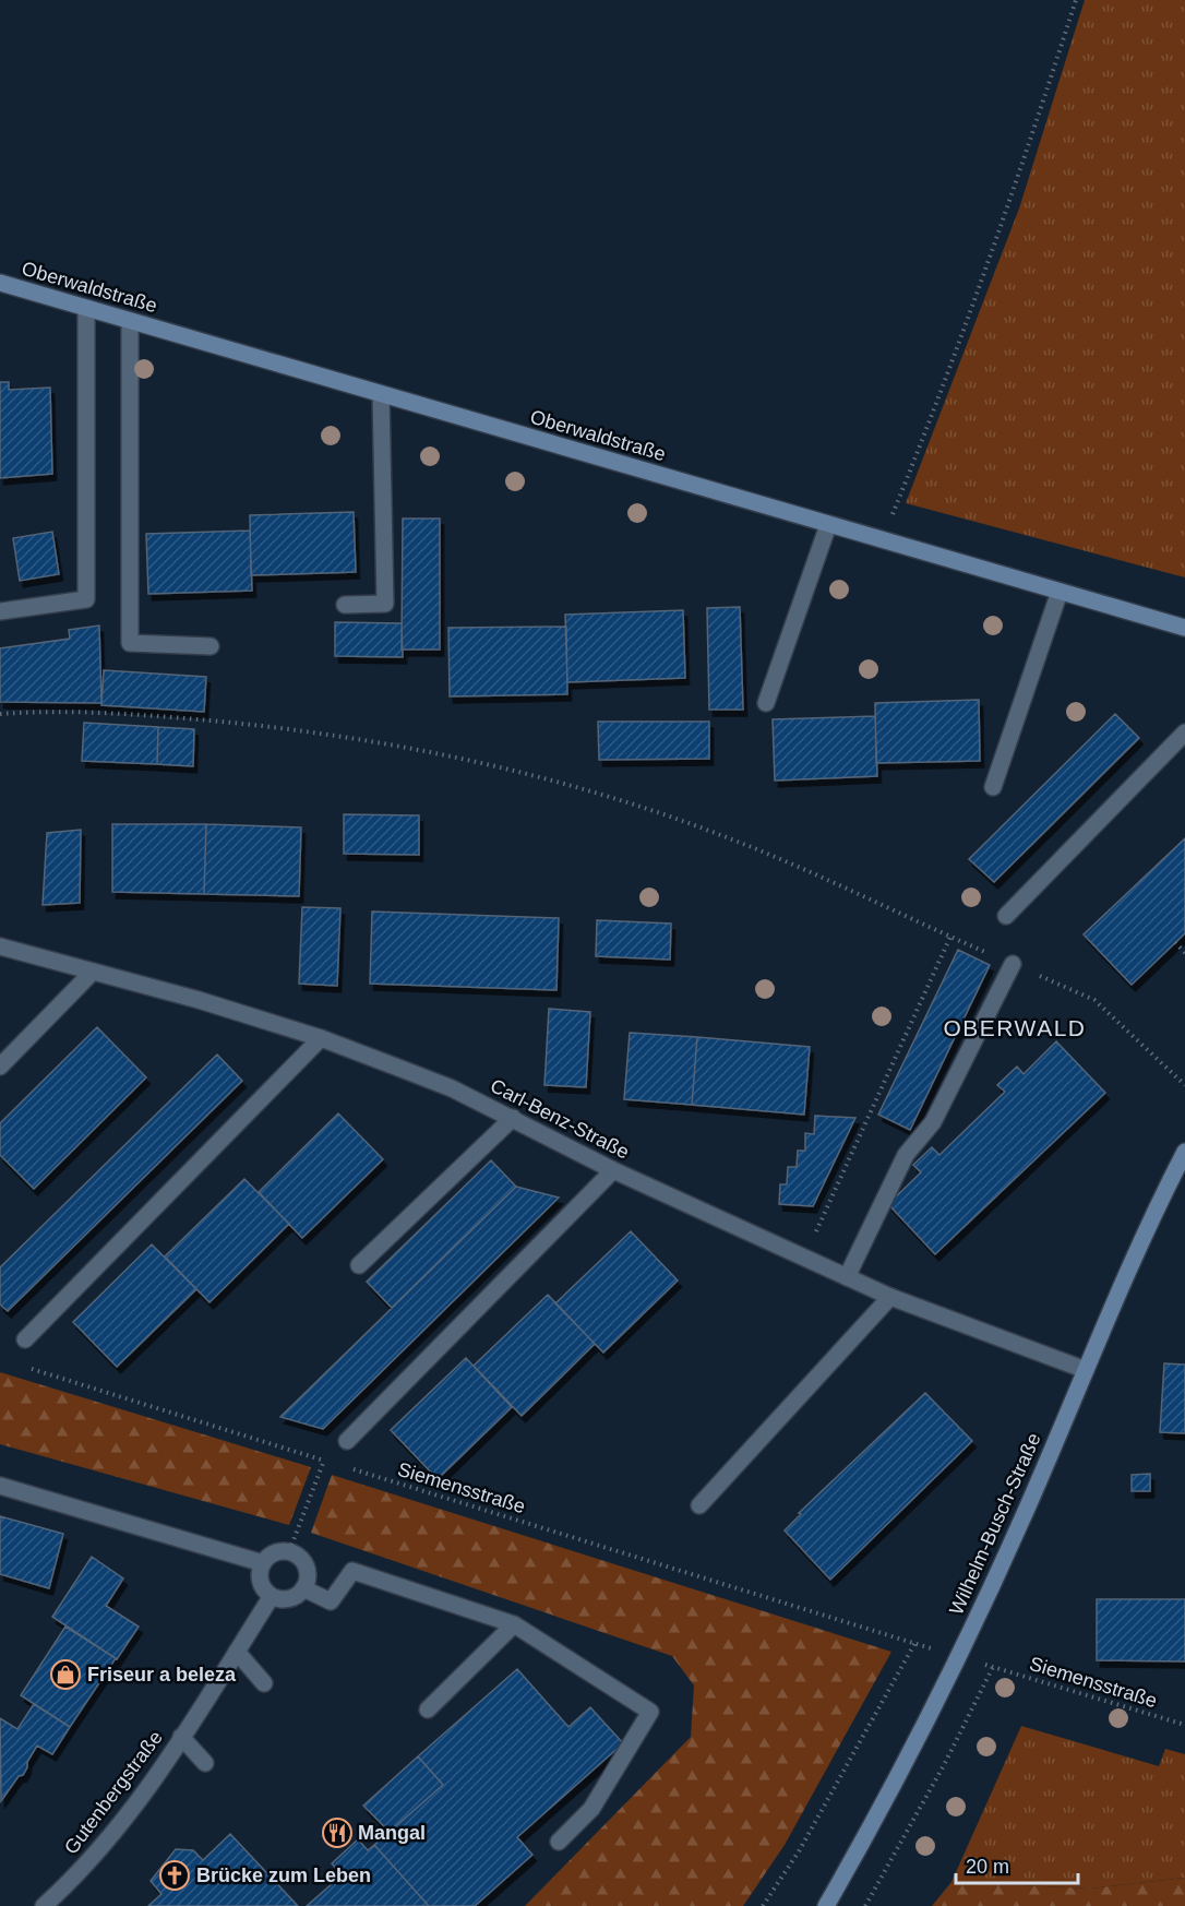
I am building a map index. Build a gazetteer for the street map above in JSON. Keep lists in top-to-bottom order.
{
  "streets": {
    "street": [
      "Oberwaldstraße",
      "Carl-Benz-Straße",
      "Wilhelm-Busch-Straße",
      "Gutenbergstraße"
    ],
    "path": ["Siemensstraße"]
  },
  "crossings": [
    ["Carl-Benz-Straße", "Wilhelm-Busch-Straße"]
  ],
  "districts": ["OBERWALD"],
  "places": {
    "shop": ["Friseur a beleza"],
    "restaurant": ["Mangal"],
    "church": ["Brücke zum Leben"]
  },
  "scale_bar": "20 m"
}
